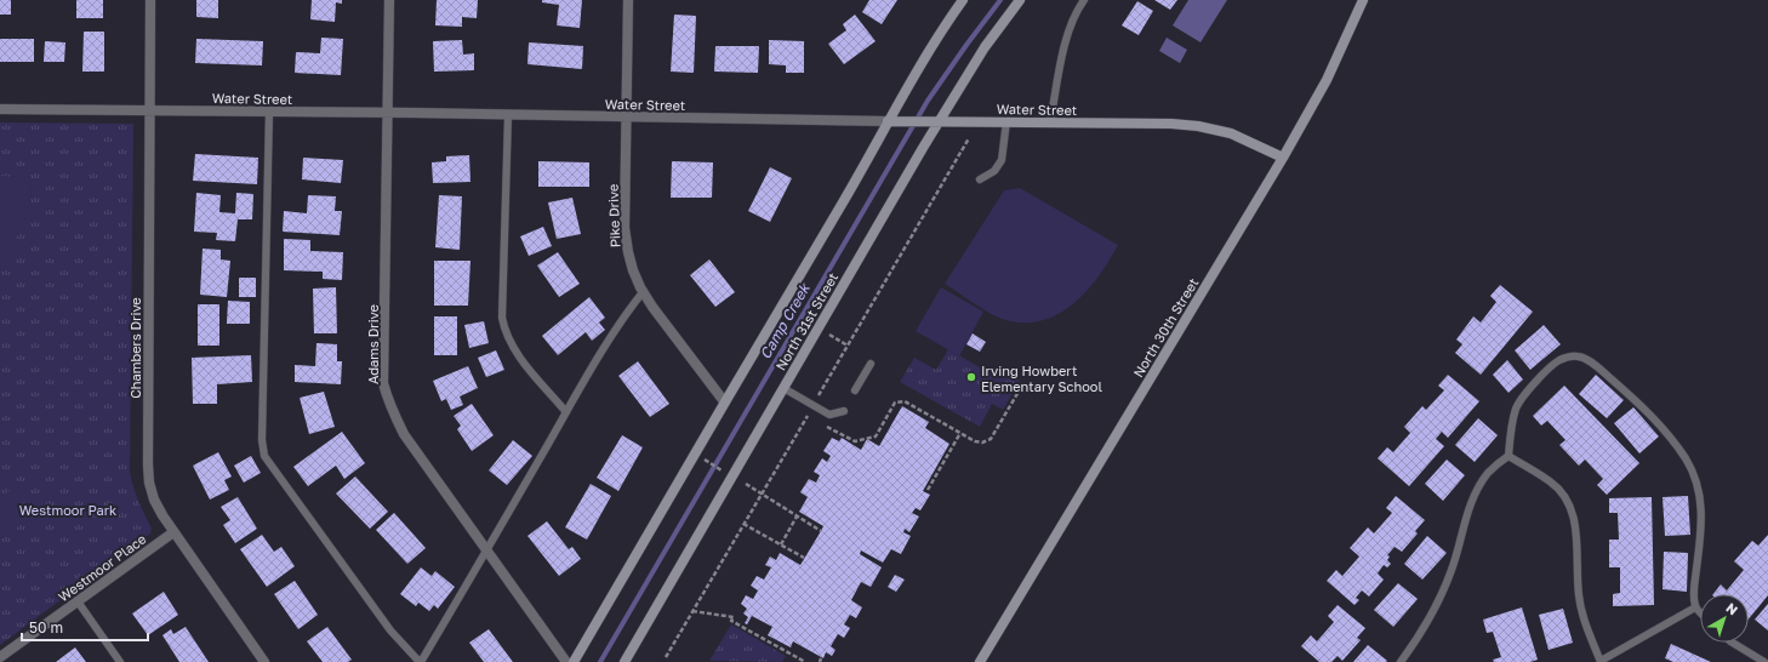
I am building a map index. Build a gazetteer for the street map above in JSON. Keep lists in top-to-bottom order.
{
  "streets": {
    "main road": ["Water Street", "North 31st Street", "North 30th Street"],
    "street": [
      "Pike Drive",
      "Adams Drive",
      "Chambers Drive",
      "Westmoor Place"
    ]
  },
  "crossings": [
    ["Water Street", "Pike Drive"],
    ["Water Street", "North 31st Street"],
    ["Water Street", "North 30th Street"],
    ["Water Street", "Adams Drive"],
    ["Water Street", "Chambers Drive"],
    ["Chambers Drive", "Westmoor Place"]
  ],
  "water": ["Camp Creek"],
  "parks": ["Westmoor Park"],
  "places": ["Irving Howbert Elementary School"],
  "scale_bar": "50 m",
  "north": "top right"
}
